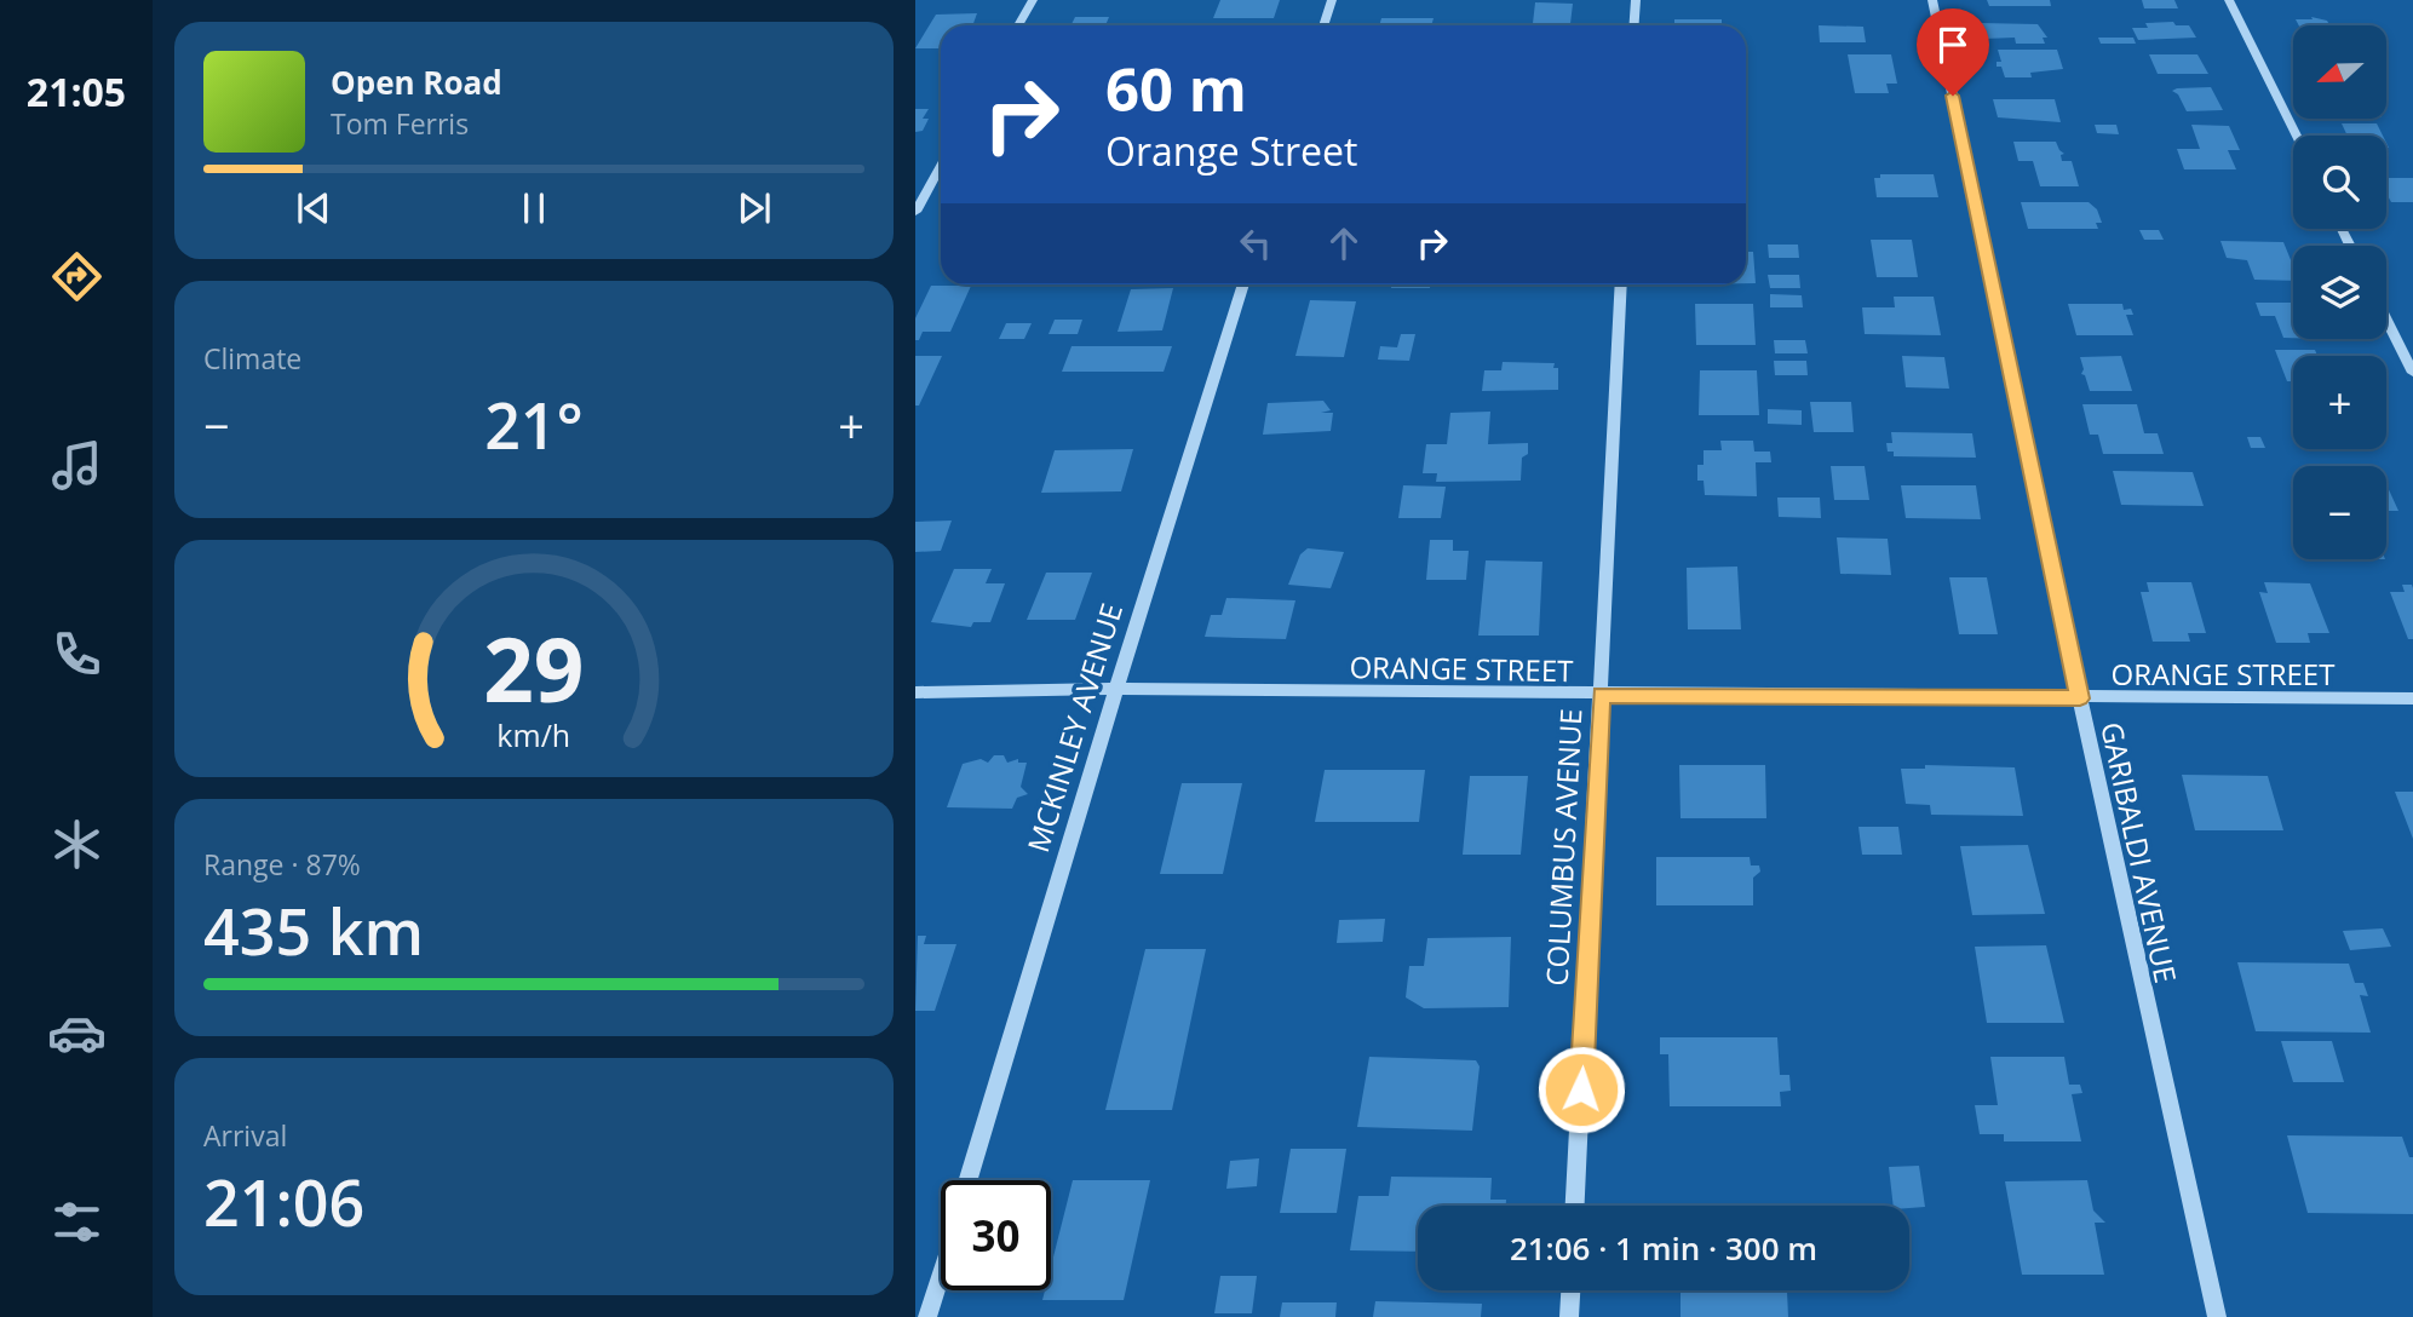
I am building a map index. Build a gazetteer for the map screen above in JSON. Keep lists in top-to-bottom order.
{
  "streets": {
    "street": [
      "ORANGE STREET",
      "MCKINLEY AVENUE",
      "COLUMBUS AVENUE",
      "GARIBALDI AVENUE"
    ]
  },
  "crossings": [
    ["ORANGE STREET", "MCKINLEY AVENUE"],
    ["ORANGE STREET", "COLUMBUS AVENUE"],
    ["ORANGE STREET", "GARIBALDI AVENUE"]
  ],
  "north": "left",
  "page": {
    "tabs": "21:05",
    "map_buttons": ["+", "−"],
    "turn": ["60 m", "Orange Street"],
    "song": ["Open Road", "Tom Ferris"],
    "tile": [
      "Climate",
      ["Range · 87%", "435 km"],
      ["Arrival", "21:06"]
    ],
    "heat": ["−", "21°", "+"],
    "limit": "30",
    "trip": "21:06 · 1 min · 300 m",
    "gauge": ["29", "km/h"]
  }
}
